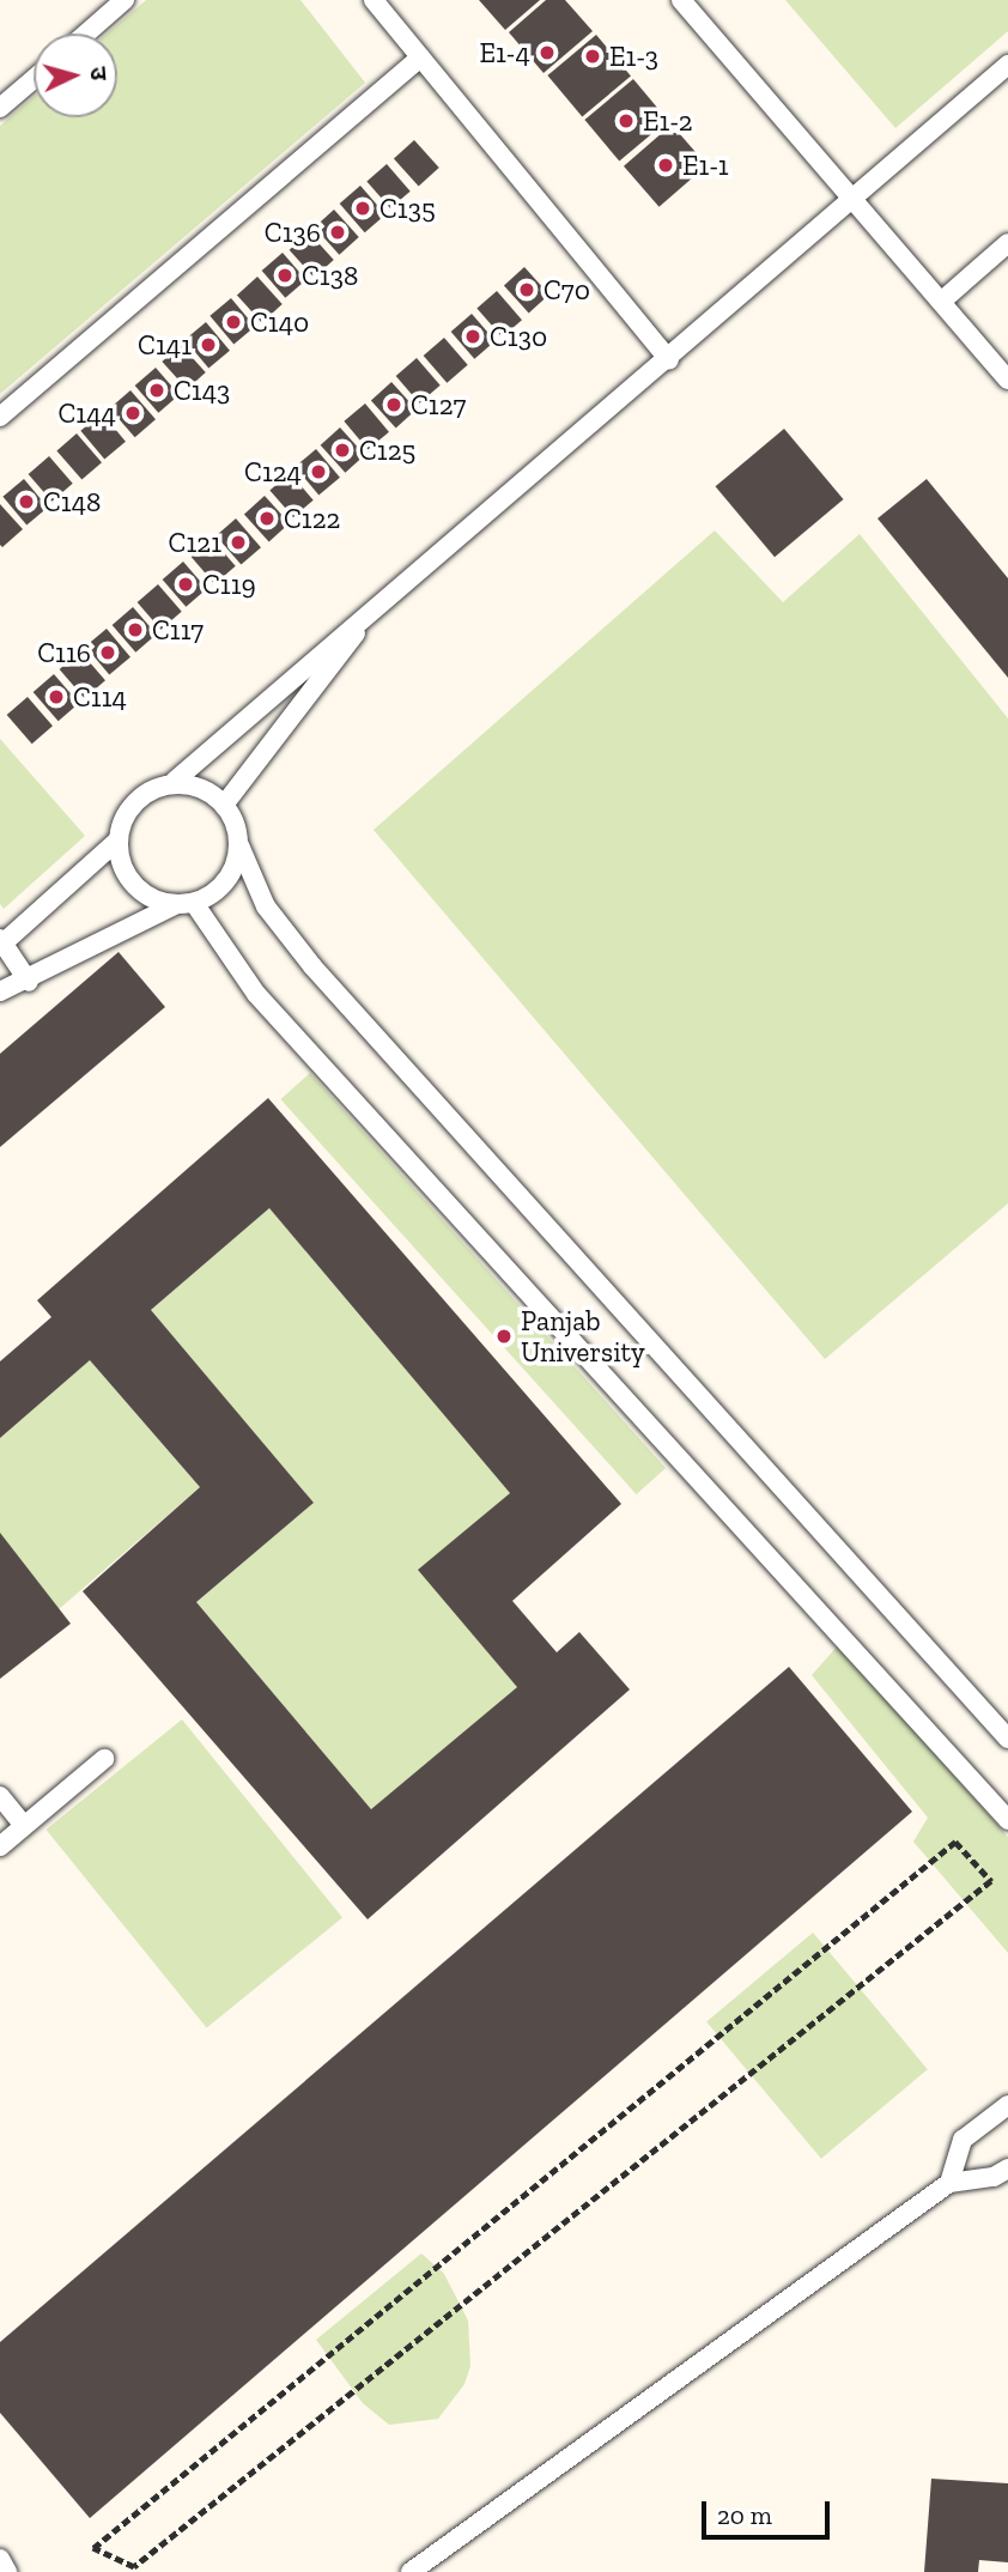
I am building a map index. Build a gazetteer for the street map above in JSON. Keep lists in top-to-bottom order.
{
  "places": [
    "E1-4",
    "E1-3",
    "E1-2",
    "E1-1",
    "C135",
    "C136",
    "C138",
    "C70",
    "C140",
    "C130",
    "C141",
    "C143",
    "C127",
    "C144",
    "C125",
    "C124",
    "C148",
    "C122",
    "C121",
    "C119",
    "C117",
    "C116",
    "C114",
    "Panjab University"
  ],
  "scale_bar": "20 m",
  "north": "right"
}
